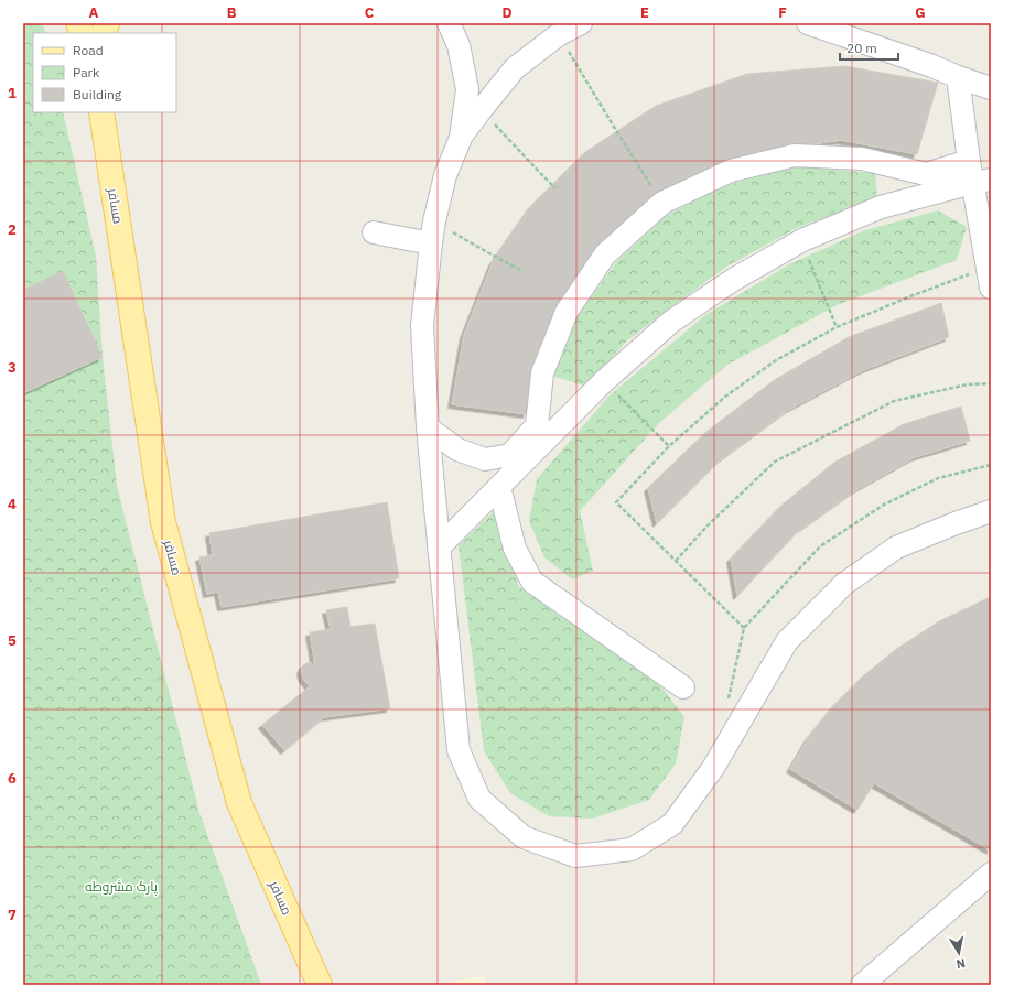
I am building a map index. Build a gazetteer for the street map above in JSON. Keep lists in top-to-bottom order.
{
  "streets": {
    "main road": ["مسافر"]
  },
  "parks": ["پارک مشروطه"],
  "legend": ["Road", "Park", "Building"],
  "scale_bar": "20 m",
  "north": "bottom",
  "grid": {
    "columns": [
      "A",
      "B",
      "C",
      "D",
      "E",
      "F",
      "G"
    ],
    "rows": [
      "1",
      "2",
      "3",
      "4",
      "5",
      "6",
      "7"
    ]
  }
}
